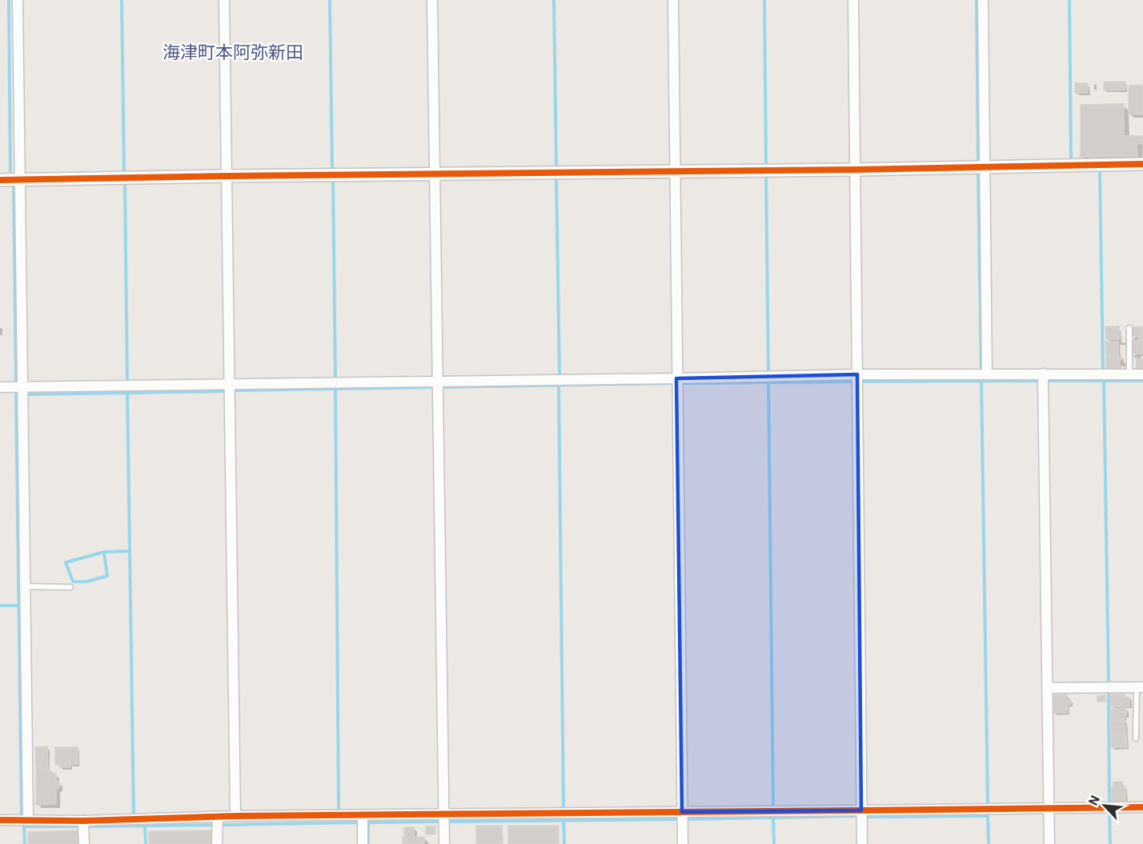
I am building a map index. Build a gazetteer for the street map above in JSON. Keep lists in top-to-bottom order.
{
  "districts": ["海津町本阿弥新田"],
  "north": "top left"
}
